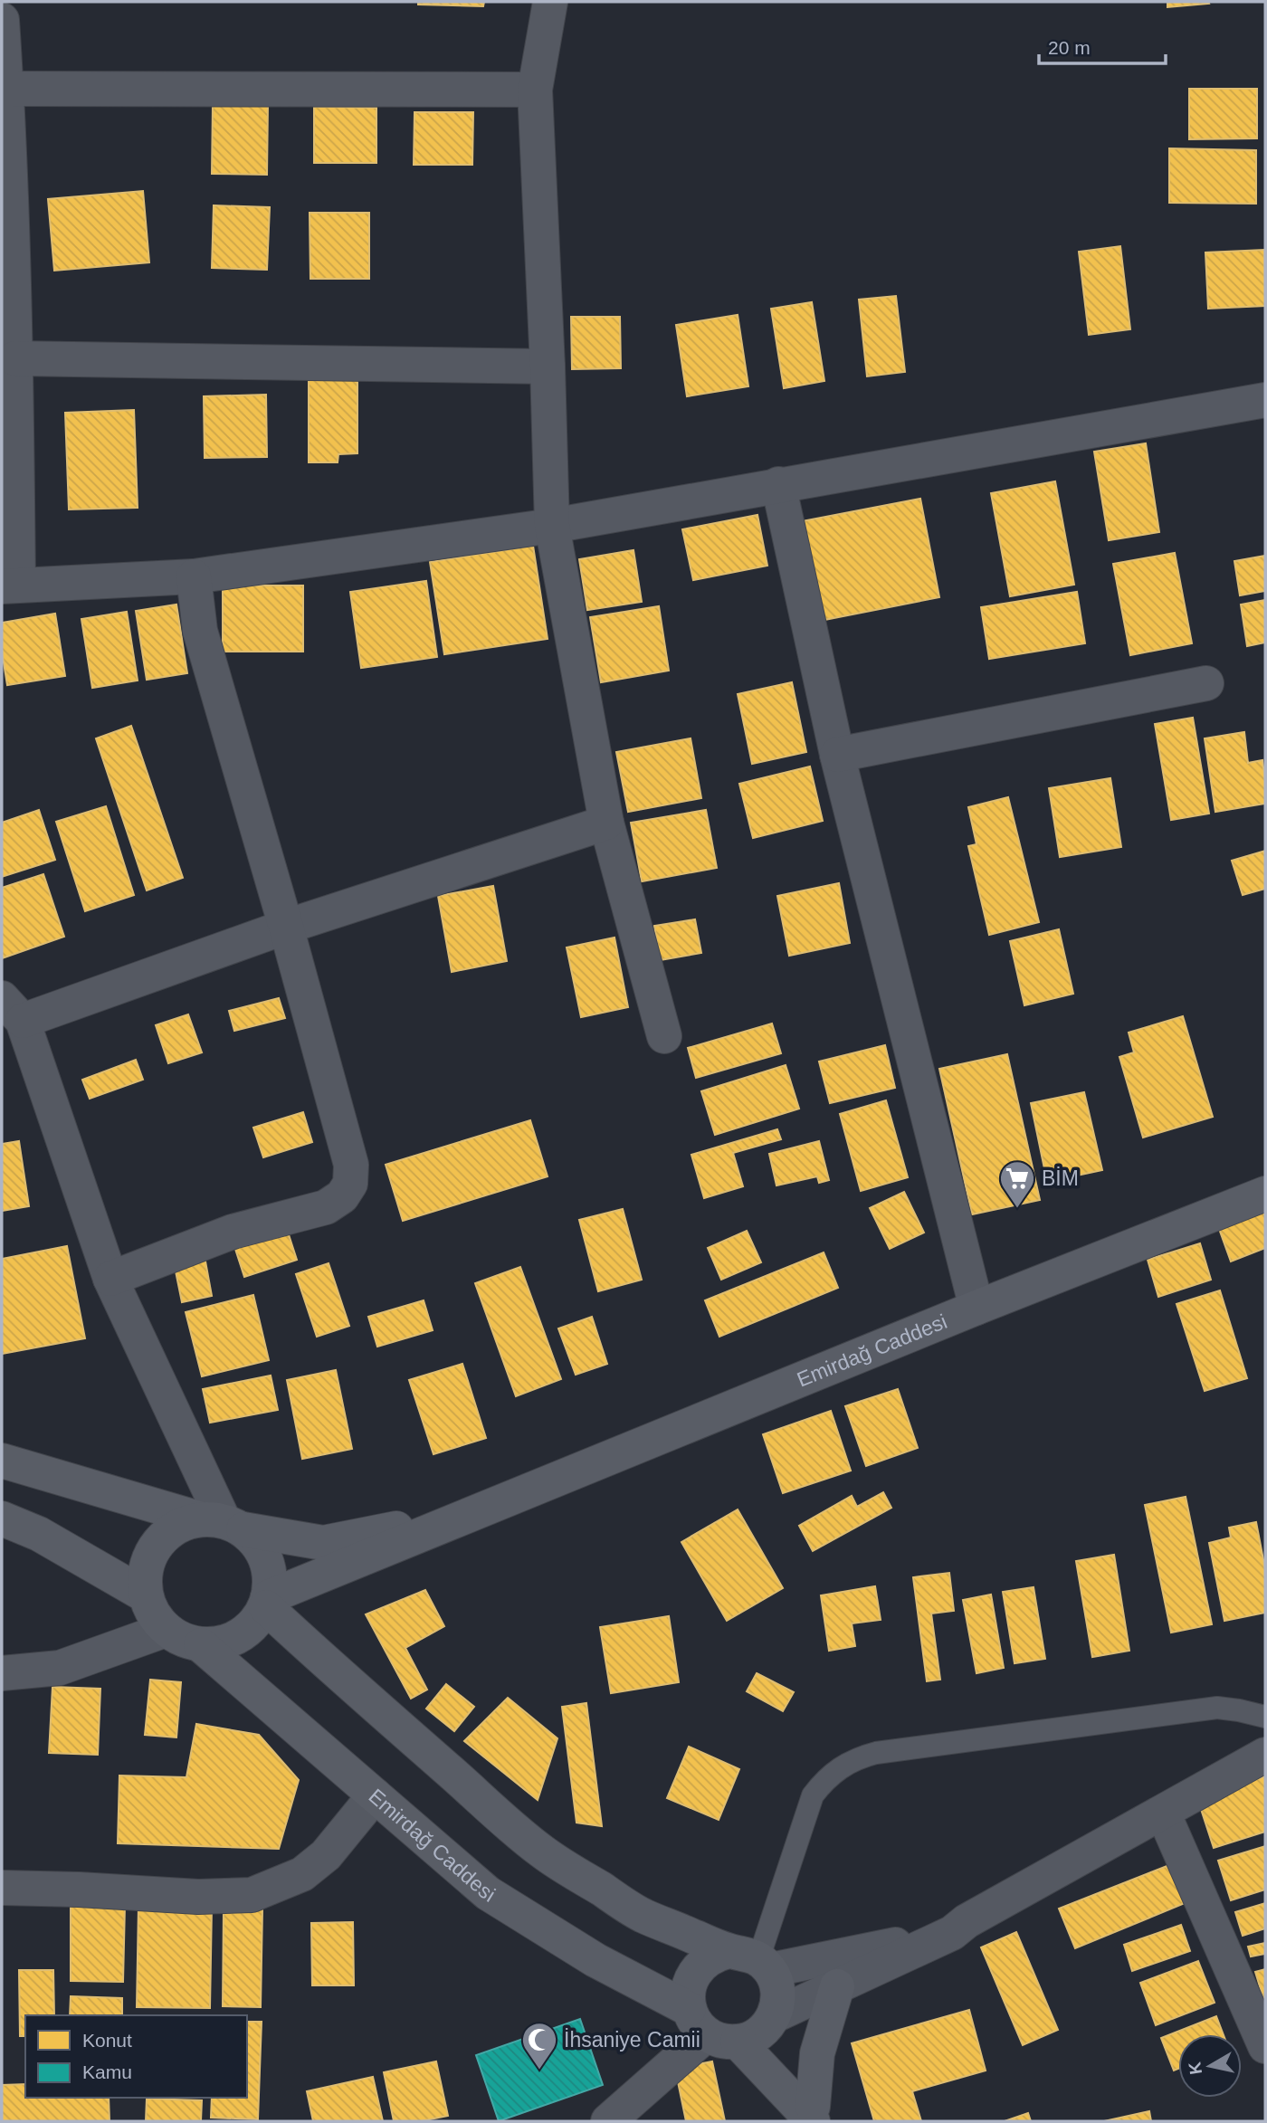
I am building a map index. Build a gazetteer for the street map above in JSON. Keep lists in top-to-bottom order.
{
  "streets": {
    "main road": ["Emirdağ Caddesi"]
  },
  "places": {
    "supermarket": ["BİM"],
    "mosque": ["İhsaniye Camii"]
  },
  "legend": ["Konut", "Kamu"],
  "scale_bar": "20 m",
  "north": "left"
}
